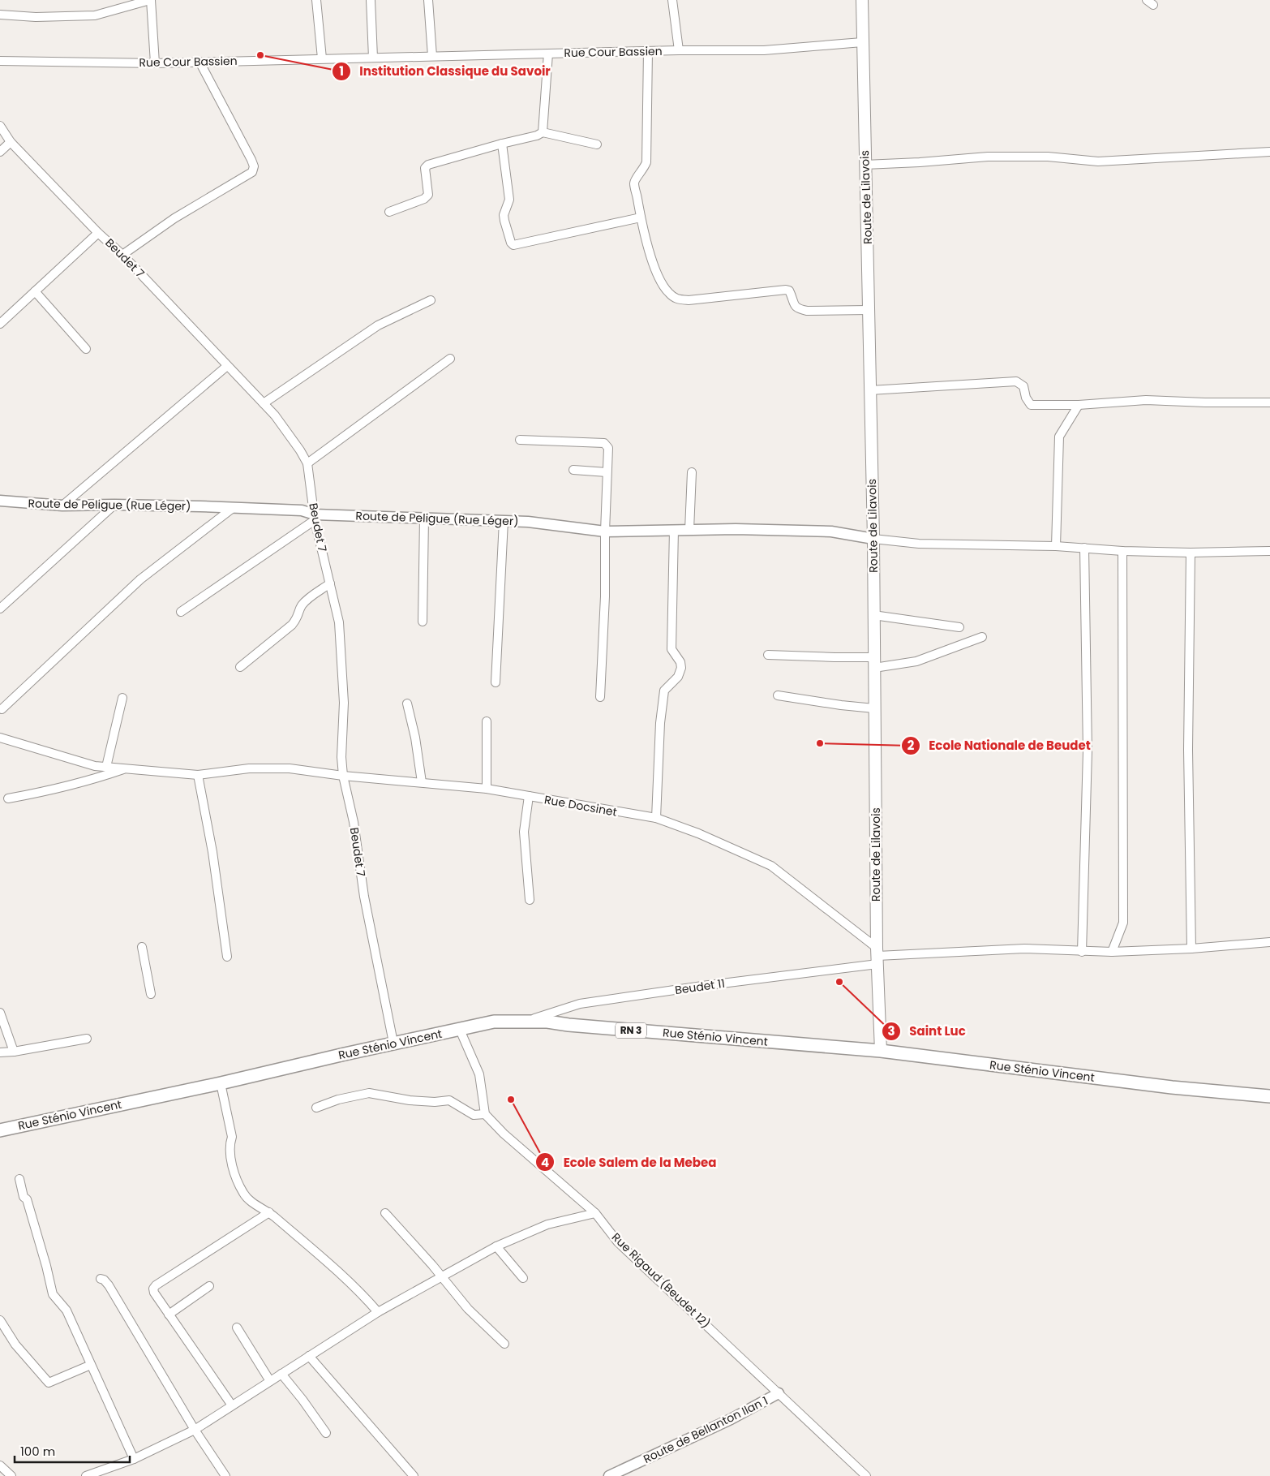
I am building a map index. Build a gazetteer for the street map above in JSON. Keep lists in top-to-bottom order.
{
  "streets": {
    "main road": ["Route de Lilavois", "RN 3", "Rue Sténio Vincent"],
    "street": [
      "Rue Cour Bassien",
      "Beudet 7",
      "Route de Peligue (Rue Léger)",
      "Rue Docsinet",
      "Beudet 11",
      "Rue Rigaud (Beudet 12)",
      "Route de Bellanton Ilan 1"
    ]
  },
  "crossings": [
    ["Rue Cour Bassien", "Route de Lilavois"],
    ["Route de Lilavois", "Route de Peligue (Rue Léger)"],
    ["Route de Lilavois", "Rue Docsinet"],
    ["Route de Lilavois", "Beudet 11"],
    ["Route de Lilavois", "Rue Sténio Vincent"],
    ["Beudet 7", "Route de Peligue (Rue Léger)"],
    ["Beudet 7", "Rue Docsinet"],
    ["Beudet 7", "Rue Sténio Vincent"],
    ["Rue Docsinet", "Beudet 11"],
    ["Beudet 11", "Rue Sténio Vincent"],
    ["Rue Rigaud (Beudet 12)", "Route de Bellanton Ilan 1"]
  ],
  "places": [
    "Institution Classique du Savoir",
    "Ecole Nationale de Beudet",
    "Saint Luc",
    "Ecole Salem de la Mebea"
  ],
  "scale_bar": "100 m"
}
